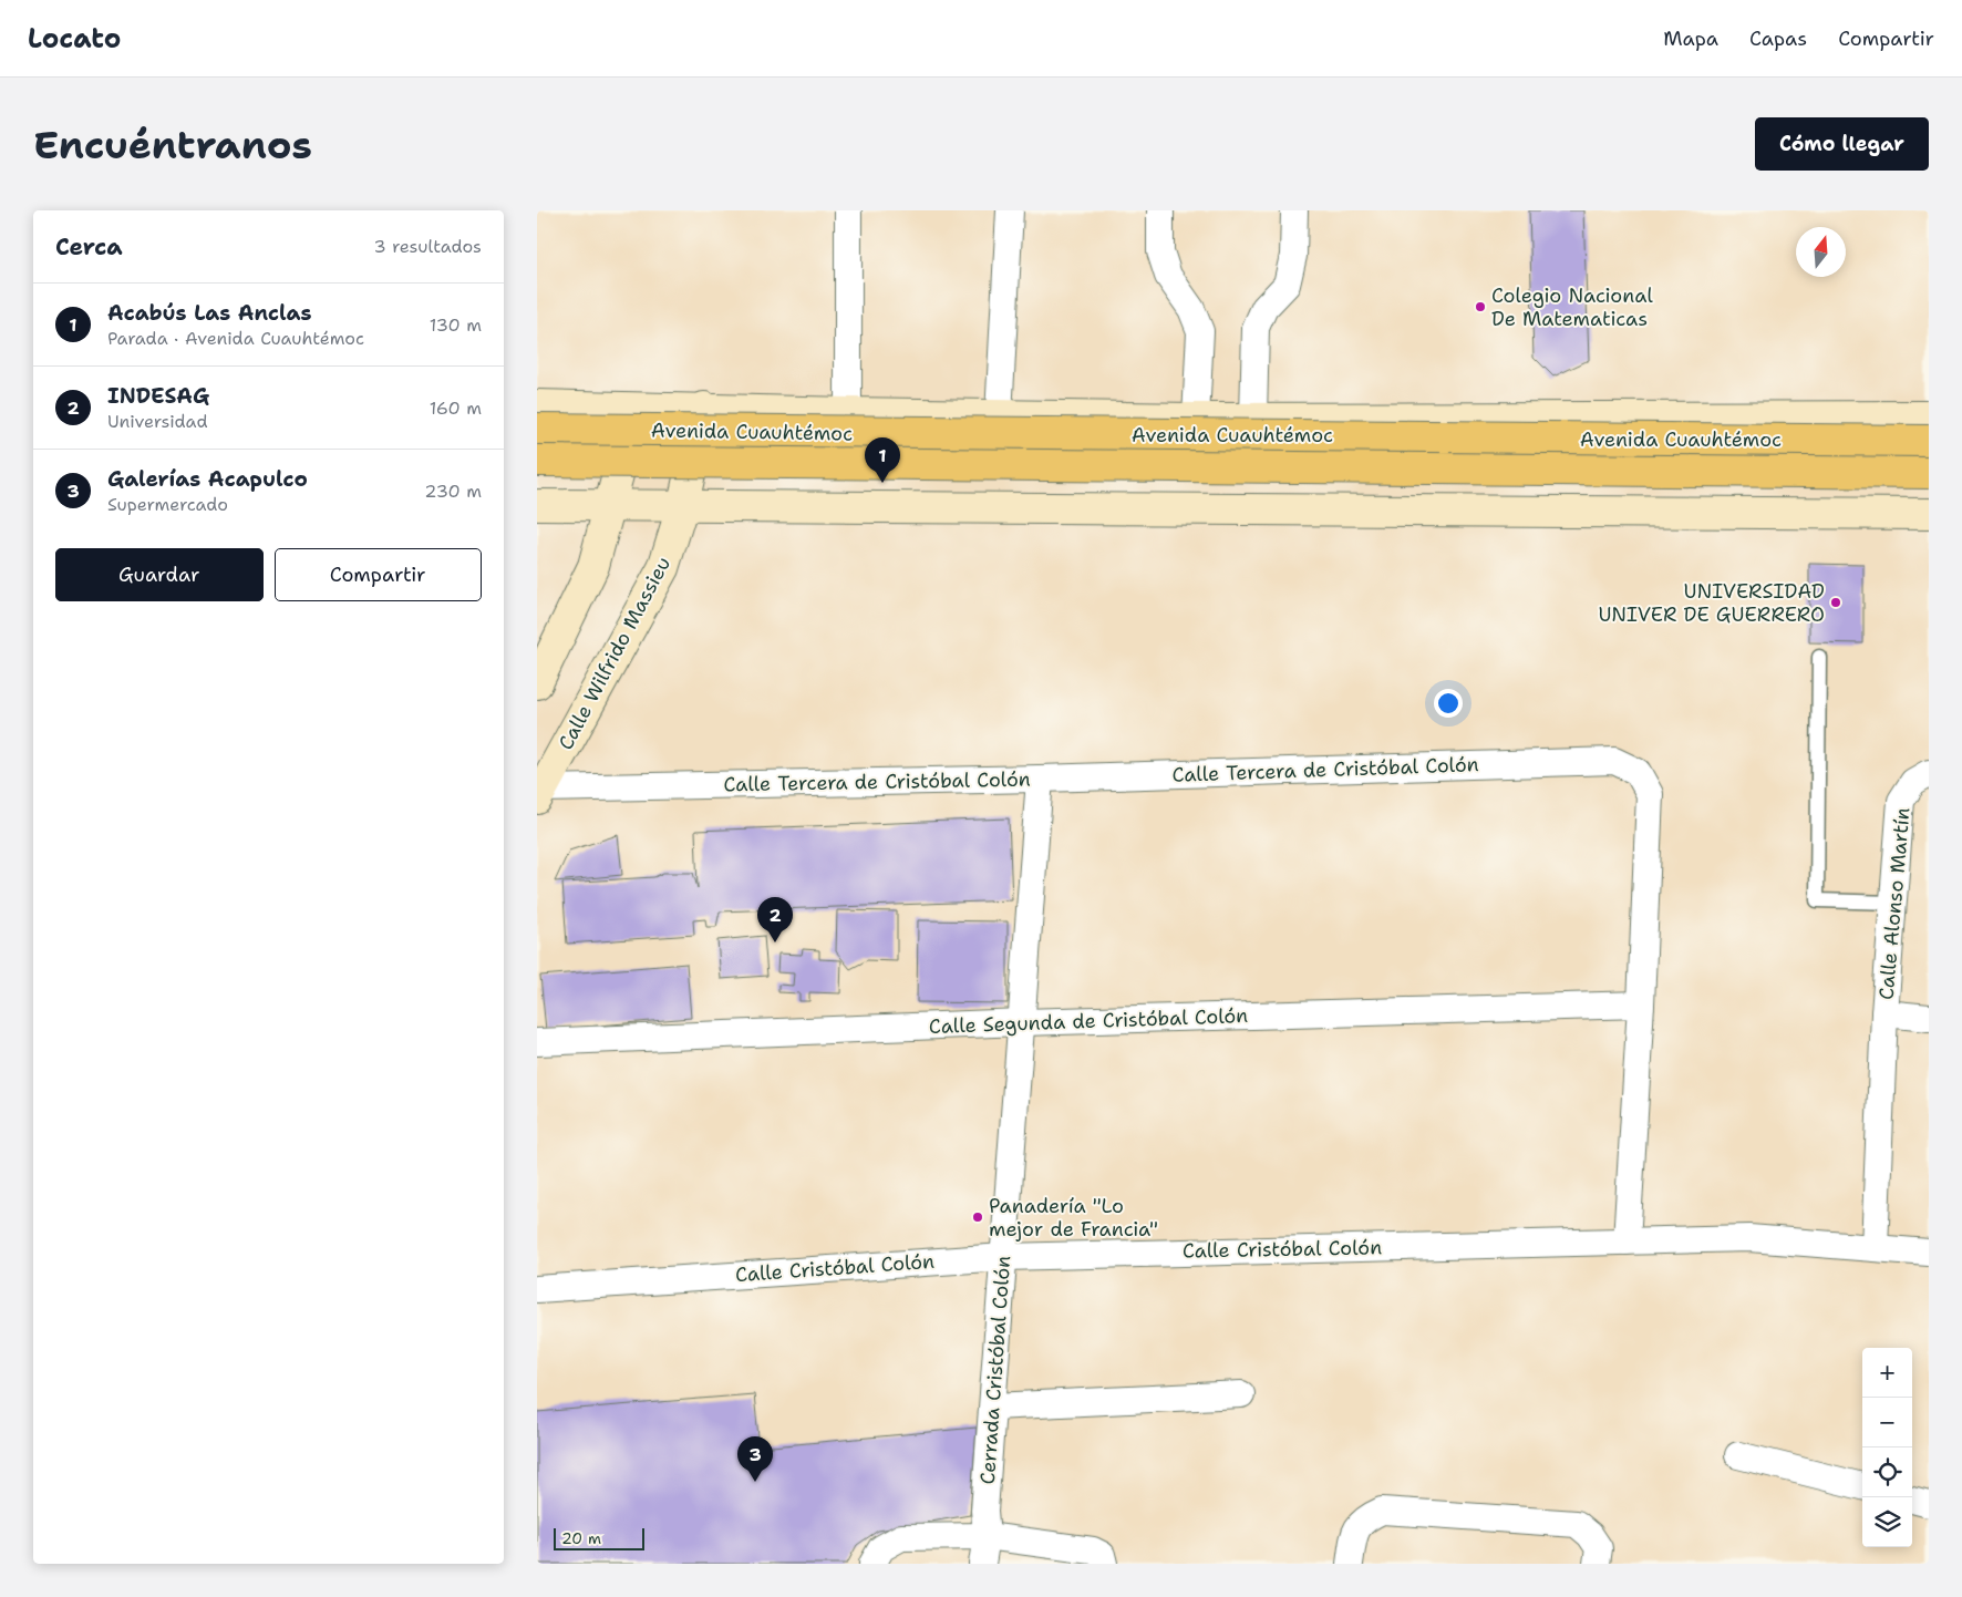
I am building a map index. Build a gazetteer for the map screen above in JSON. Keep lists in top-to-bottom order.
{
  "streets": {
    "main road": ["Avenida Cuauhtémoc"],
    "street": [
      "Calle Wilfrido Massieu",
      "Calle Tercera de Cristóbal Colón",
      "Calle Alonso Martín",
      "Calle Segunda de Cristóbal Colón",
      "Calle Cristóbal Colón",
      "Cerrada Cristóbal Colón"
    ]
  },
  "crossings": [
    ["Calle Wilfrido Massieu", "Calle Tercera de Cristóbal Colón"],
    ["Calle Tercera de Cristóbal Colón", "Calle Segunda de Cristóbal Colón"],
    ["Calle Tercera de Cristóbal Colón", "Calle Cristóbal Colón"],
    ["Calle Tercera de Cristóbal Colón", "Cerrada Cristóbal Colón"],
    ["Calle Alonso Martín", "Calle Cristóbal Colón"],
    ["Calle Segunda de Cristóbal Colón", "Cerrada Cristóbal Colón"],
    ["Calle Cristóbal Colón", "Cerrada Cristóbal Colón"]
  ],
  "places": ["Colegio Nacional De Matematicas", "UNIVERSIDAD UNIVER DE GUERRERO", "Panadería \"Lo mejor de Francia\""],
  "scale_bar": "20 m",
  "north": "top",
  "page": {
    "header": "Locato",
    "nav": ["Mapa", "Capas", "Compartir"],
    "buttons": [
      "Cómo llegar",
      ["Guardar", "Compartir"]
    ],
    "title": "Encuéntranos",
    "heading": ["Cerca", "3 resultados"],
    "list": [
      {
        "mark": "1",
        "name": "Acabús Las Anclas",
        "note": "Parada · Avenida Cuauhtémoc",
        "value": "130 m"
      },
      {
        "mark": "2",
        "name": "INDESAG",
        "note": "Universidad",
        "value": "160 m"
      },
      {
        "mark": "3",
        "name": "Galerías Acapulco",
        "note": "Supermercado",
        "value": "230 m"
      }
    ],
    "pins": ["1", "2", "3"],
    "map_buttons": ["+", "−"],
    "scale": "20 m"
  }
}
